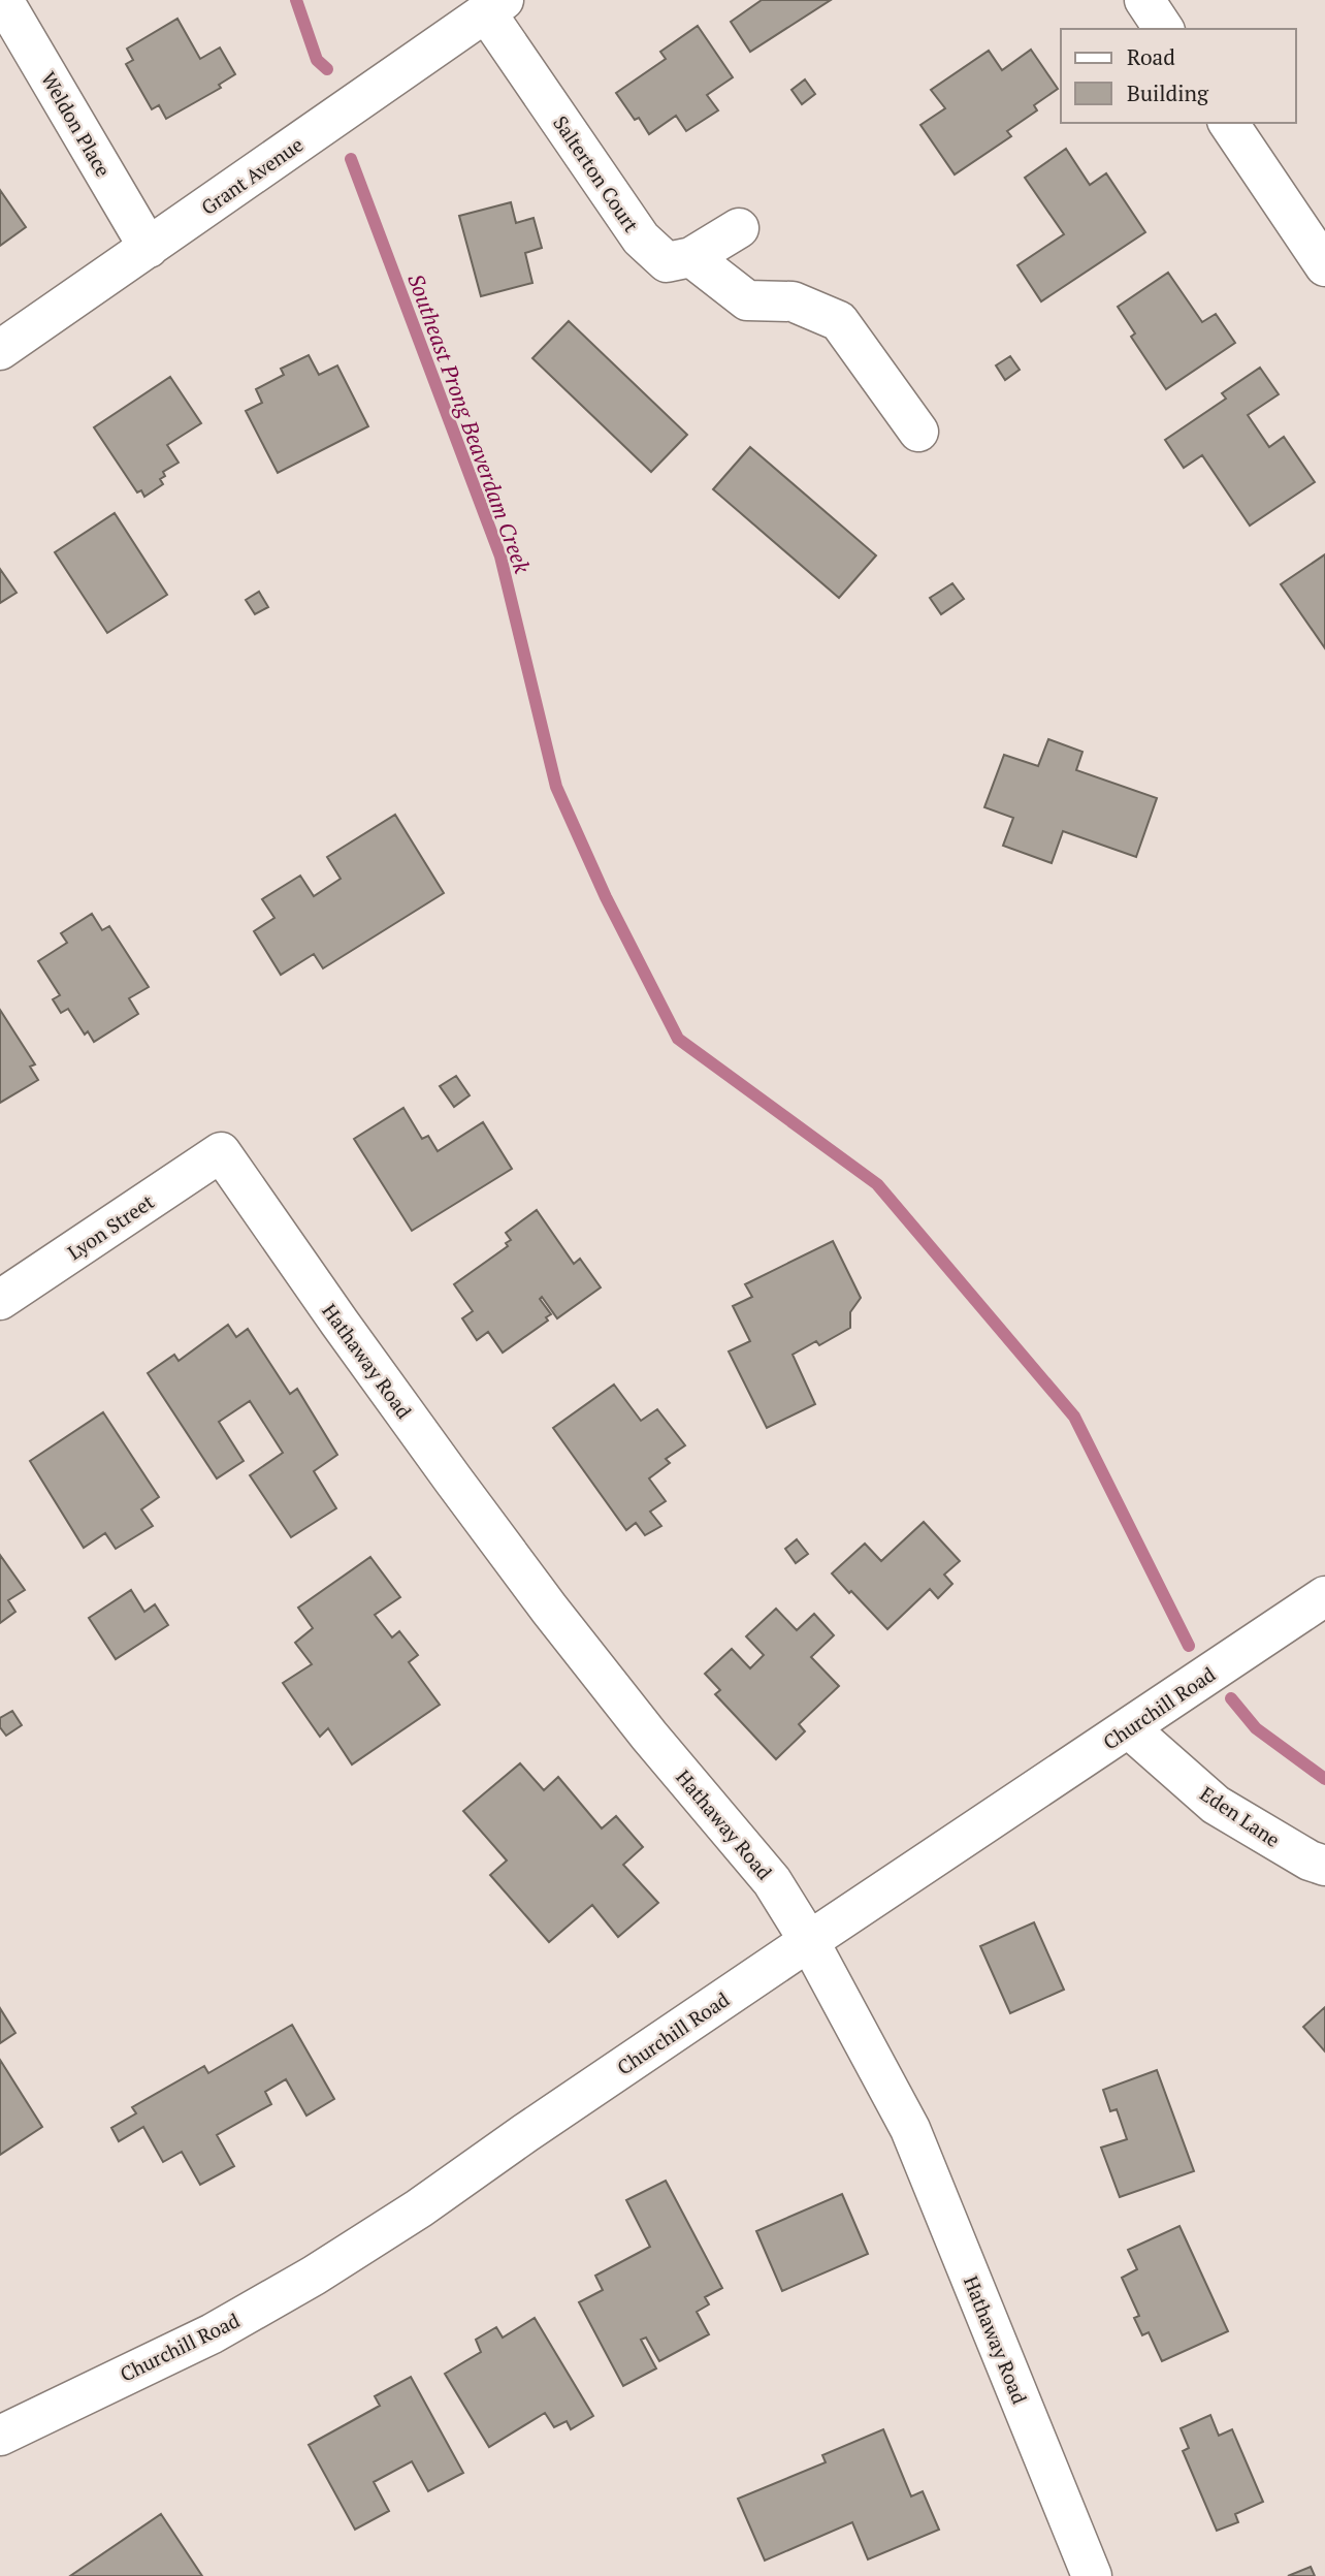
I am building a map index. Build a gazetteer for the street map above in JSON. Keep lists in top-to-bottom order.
{
  "streets": {
    "street": [
      "Weldon Place",
      "Salterton Court",
      "Grant Avenue",
      "Lyon Street",
      "Hathaway Road",
      "Churchill Road",
      "Eden Lane"
    ]
  },
  "crossings": [
    ["Weldon Place", "Grant Avenue"],
    ["Salterton Court", "Grant Avenue"],
    ["Lyon Street", "Hathaway Road"],
    ["Hathaway Road", "Churchill Road"],
    ["Churchill Road", "Eden Lane"]
  ],
  "water": ["Southeast Prong Beaverdam Creek"],
  "legend": ["Road", "Building"]
}
